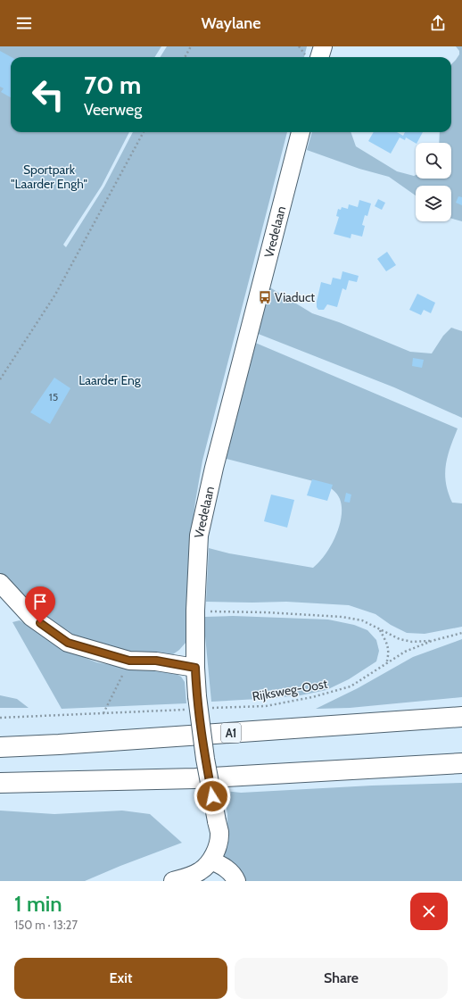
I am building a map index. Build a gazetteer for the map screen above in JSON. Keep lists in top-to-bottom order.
{
  "streets": {
    "highway": ["A1"],
    "street": ["Vredelaan"],
    "path": ["Rijksweg-Oost"]
  },
  "parks": ["Sportpark \"Laarder Engh\"", "Laarder Eng"],
  "places": {
    "bus stop": ["Viaduct"]
  },
  "house_numbers": ["15"],
  "page": {
    "header": "Waylane",
    "turn": ["70 m", "Veerweg"],
    "heading": ["1 min", "150 m · 13:27"],
    "buttons": ["Exit", "Share"]
  }
}
